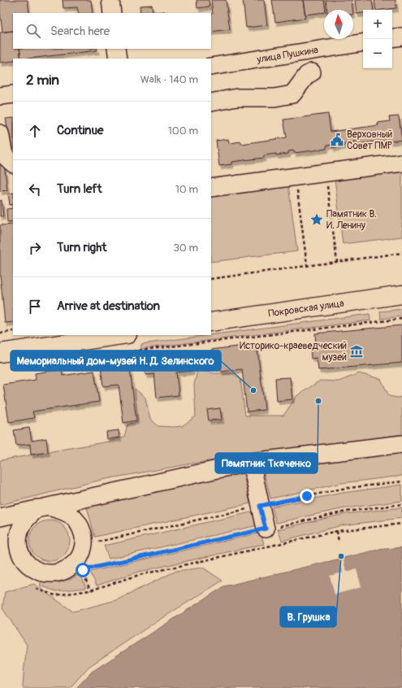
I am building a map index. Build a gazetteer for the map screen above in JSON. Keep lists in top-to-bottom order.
{
  "streets": {
    "main road": ["Покровская улица"],
    "street": ["улица Пушкина"]
  },
  "places": {
    "public building": ["Верховный Совет ПМР"],
    "place": ["Памятник В. И. Ленину"],
    "museum": ["Историко-краеведческий музей"],
    "other": ["Мемориальный дом-музей Н. Д. Зелинского", "Памятник Ткаченко", "В. Грушка"]
  },
  "north": "top",
  "page": {
    "map_buttons": ["+", "−"],
    "search": "Search here",
    "heading": ["2 min", "Walk · 140 m"],
    "list": [
      ["Continue", "100 m"],
      ["Turn left", "10 m"],
      ["Turn right", "30 m"],
      "Arrive at destination"
    ]
  }
}
